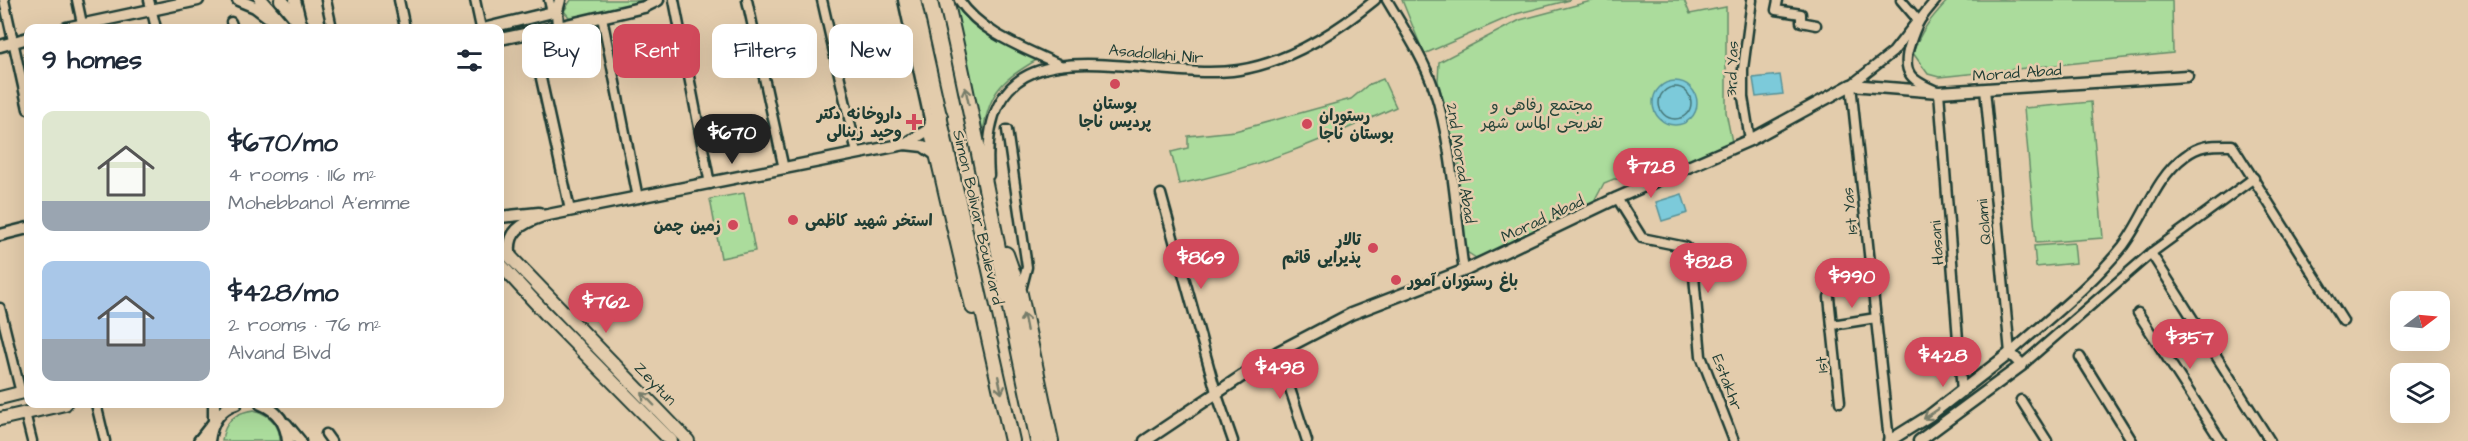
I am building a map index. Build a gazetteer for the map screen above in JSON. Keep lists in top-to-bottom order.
{
  "streets": {
    "main road": ["Simon Bolivar Boulevard", "Zeytun"],
    "street": [
      "Asadollahi Nir",
      "3rd Yas",
      "Morad Abad",
      "2nd Morad Abad",
      "1st Yas",
      "Qolami",
      "Hasani",
      "1st",
      "Estakhr"
    ]
  },
  "crossings": [
    ["Asadollahi Nir", "Simon Bolivar Boulevard"],
    ["3rd Yas", "Morad Abad"],
    ["Morad Abad", "2nd Morad Abad"],
    ["Morad Abad", "1st Yas"],
    ["Morad Abad", "Qolami"],
    ["Morad Abad", "Hasani"],
    ["Morad Abad", "Estakhr"]
  ],
  "parks": ["مجتمع رفاهی و تفریحی الماس شهر"],
  "places": {
    "other": [
      "بوستان پردیس ناجا",
      "رستوران بوستان ناجا",
      "استخر شهید کاظمی",
      "زمین چمن",
      "تالار پذیرایی قائم",
      "باغ رستوران آمور"
    ],
    "health": ["داروخانه دکتر وحید زینالی"]
  },
  "north": "right",
  "page": {
    "chip": [
      "Buy",
      "Rent",
      "Filters",
      "New"
    ],
    "heading": "9 homes",
    "list": [
      {
        "name": "$670/mo",
        "note": "4 rooms · 116 m² · Mohebbanol A'emme"
      },
      {
        "name": "$428/mo",
        "note": "2 rooms · 76 m² · Alvand Blvd"
      }
    ],
    "price": [
      "$670",
      "$728",
      "$869",
      "$828",
      "$990",
      "$762",
      "$357",
      "$428",
      "$498"
    ]
  }
}
